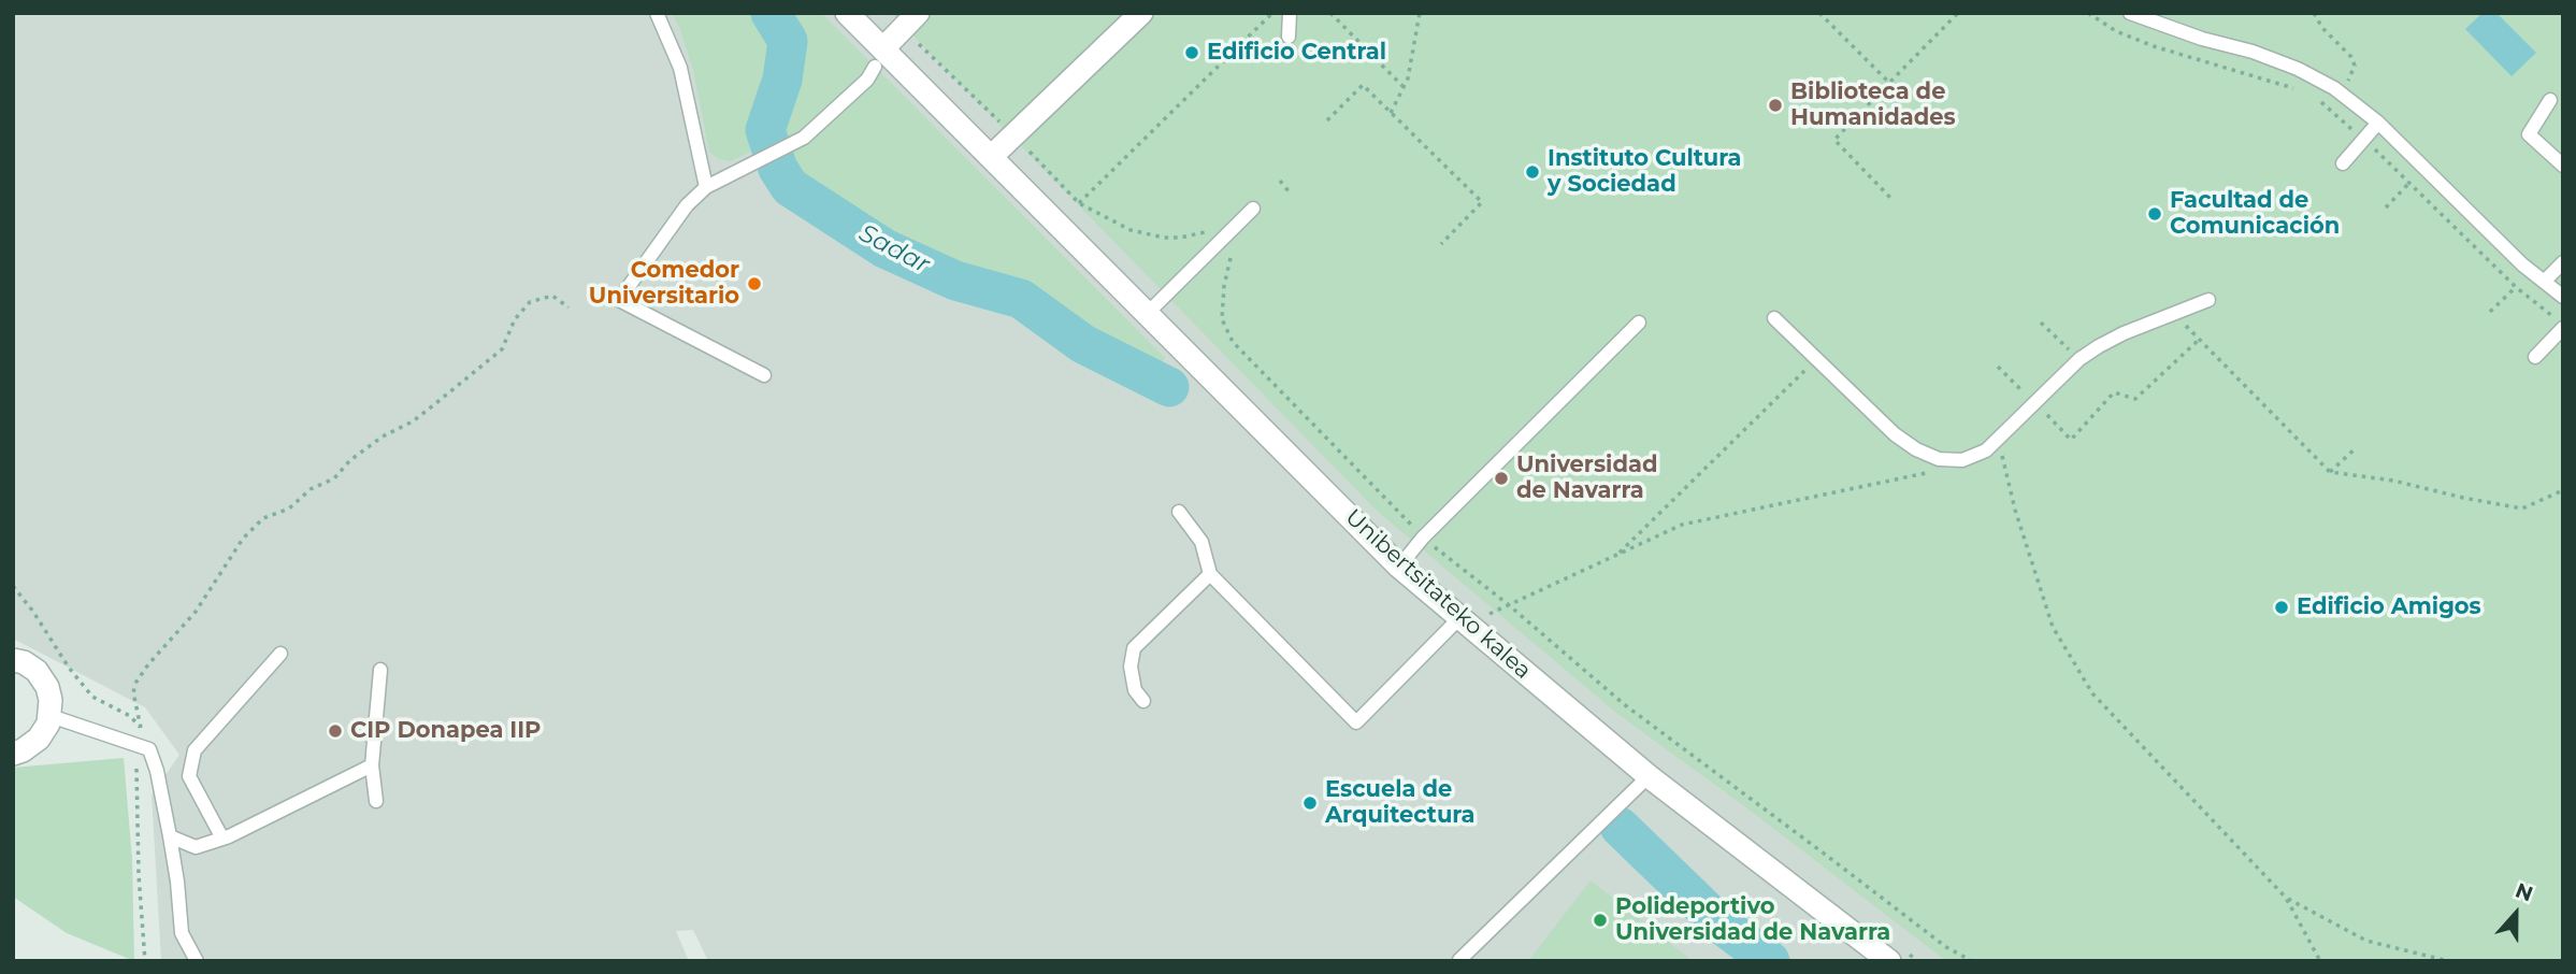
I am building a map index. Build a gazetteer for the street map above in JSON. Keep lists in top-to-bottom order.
{
  "streets": {
    "street": ["Unibertsitateko kalea"]
  },
  "water": ["Sadar"],
  "places": [
    "Edificio Central",
    "Biblioteca de Humanidades",
    "Instituto Cultura y Sociedad",
    "Facultad de Comunicación",
    "Comedor Universitario",
    "Universidad de Navarra",
    "Edificio Amigos",
    "CIP Donapea IIP",
    "Escuela de Arquitectura",
    "Polideportivo Universidad de Navarra"
  ],
  "north": "top"
}
